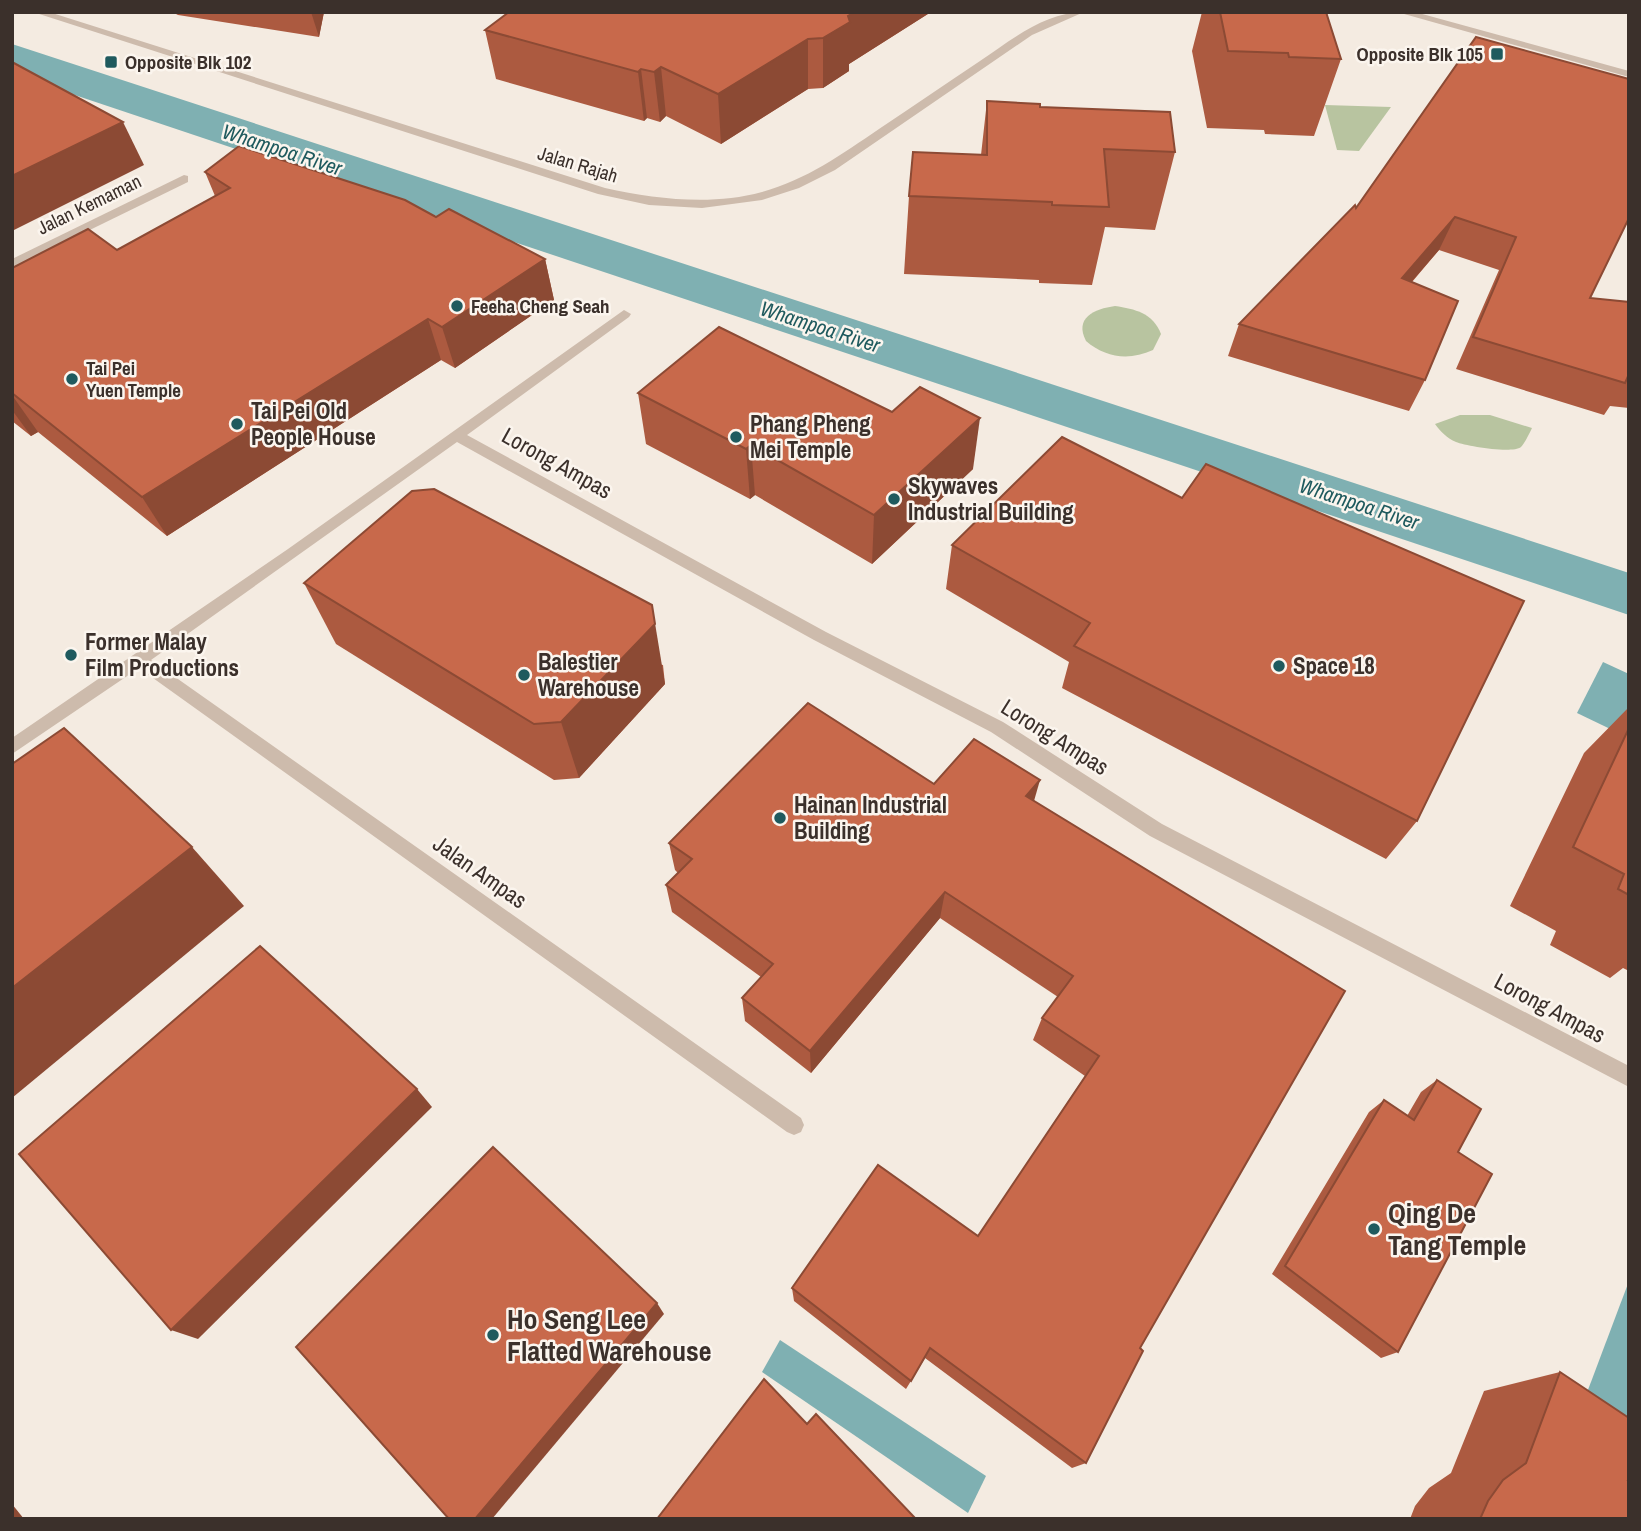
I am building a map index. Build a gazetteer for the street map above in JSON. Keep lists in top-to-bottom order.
{
  "streets": {
    "street": [
      "Jalan Rajah",
      "Jalan Kemaman",
      "Lorong Ampas",
      "Jalan Ampas"
    ]
  },
  "water": ["Whampoa River"],
  "places": {
    "transit": ["Opposite Blk 105", "Opposite Blk 102"],
    "other": [
      "Feeha Cheng Seah",
      "Tai Pei Yuen Temple",
      "Tai Pei Old People House",
      "Phang Pheng Mei Temple",
      "Skywaves Industrial Building",
      "Former Malay Film Productions",
      "Space 18",
      "Balestier Warehouse",
      "Hainan Industrial Building",
      "Qing De Tang Temple",
      "Ho Seng Lee Flatted Warehouse"
    ]
  }
}
